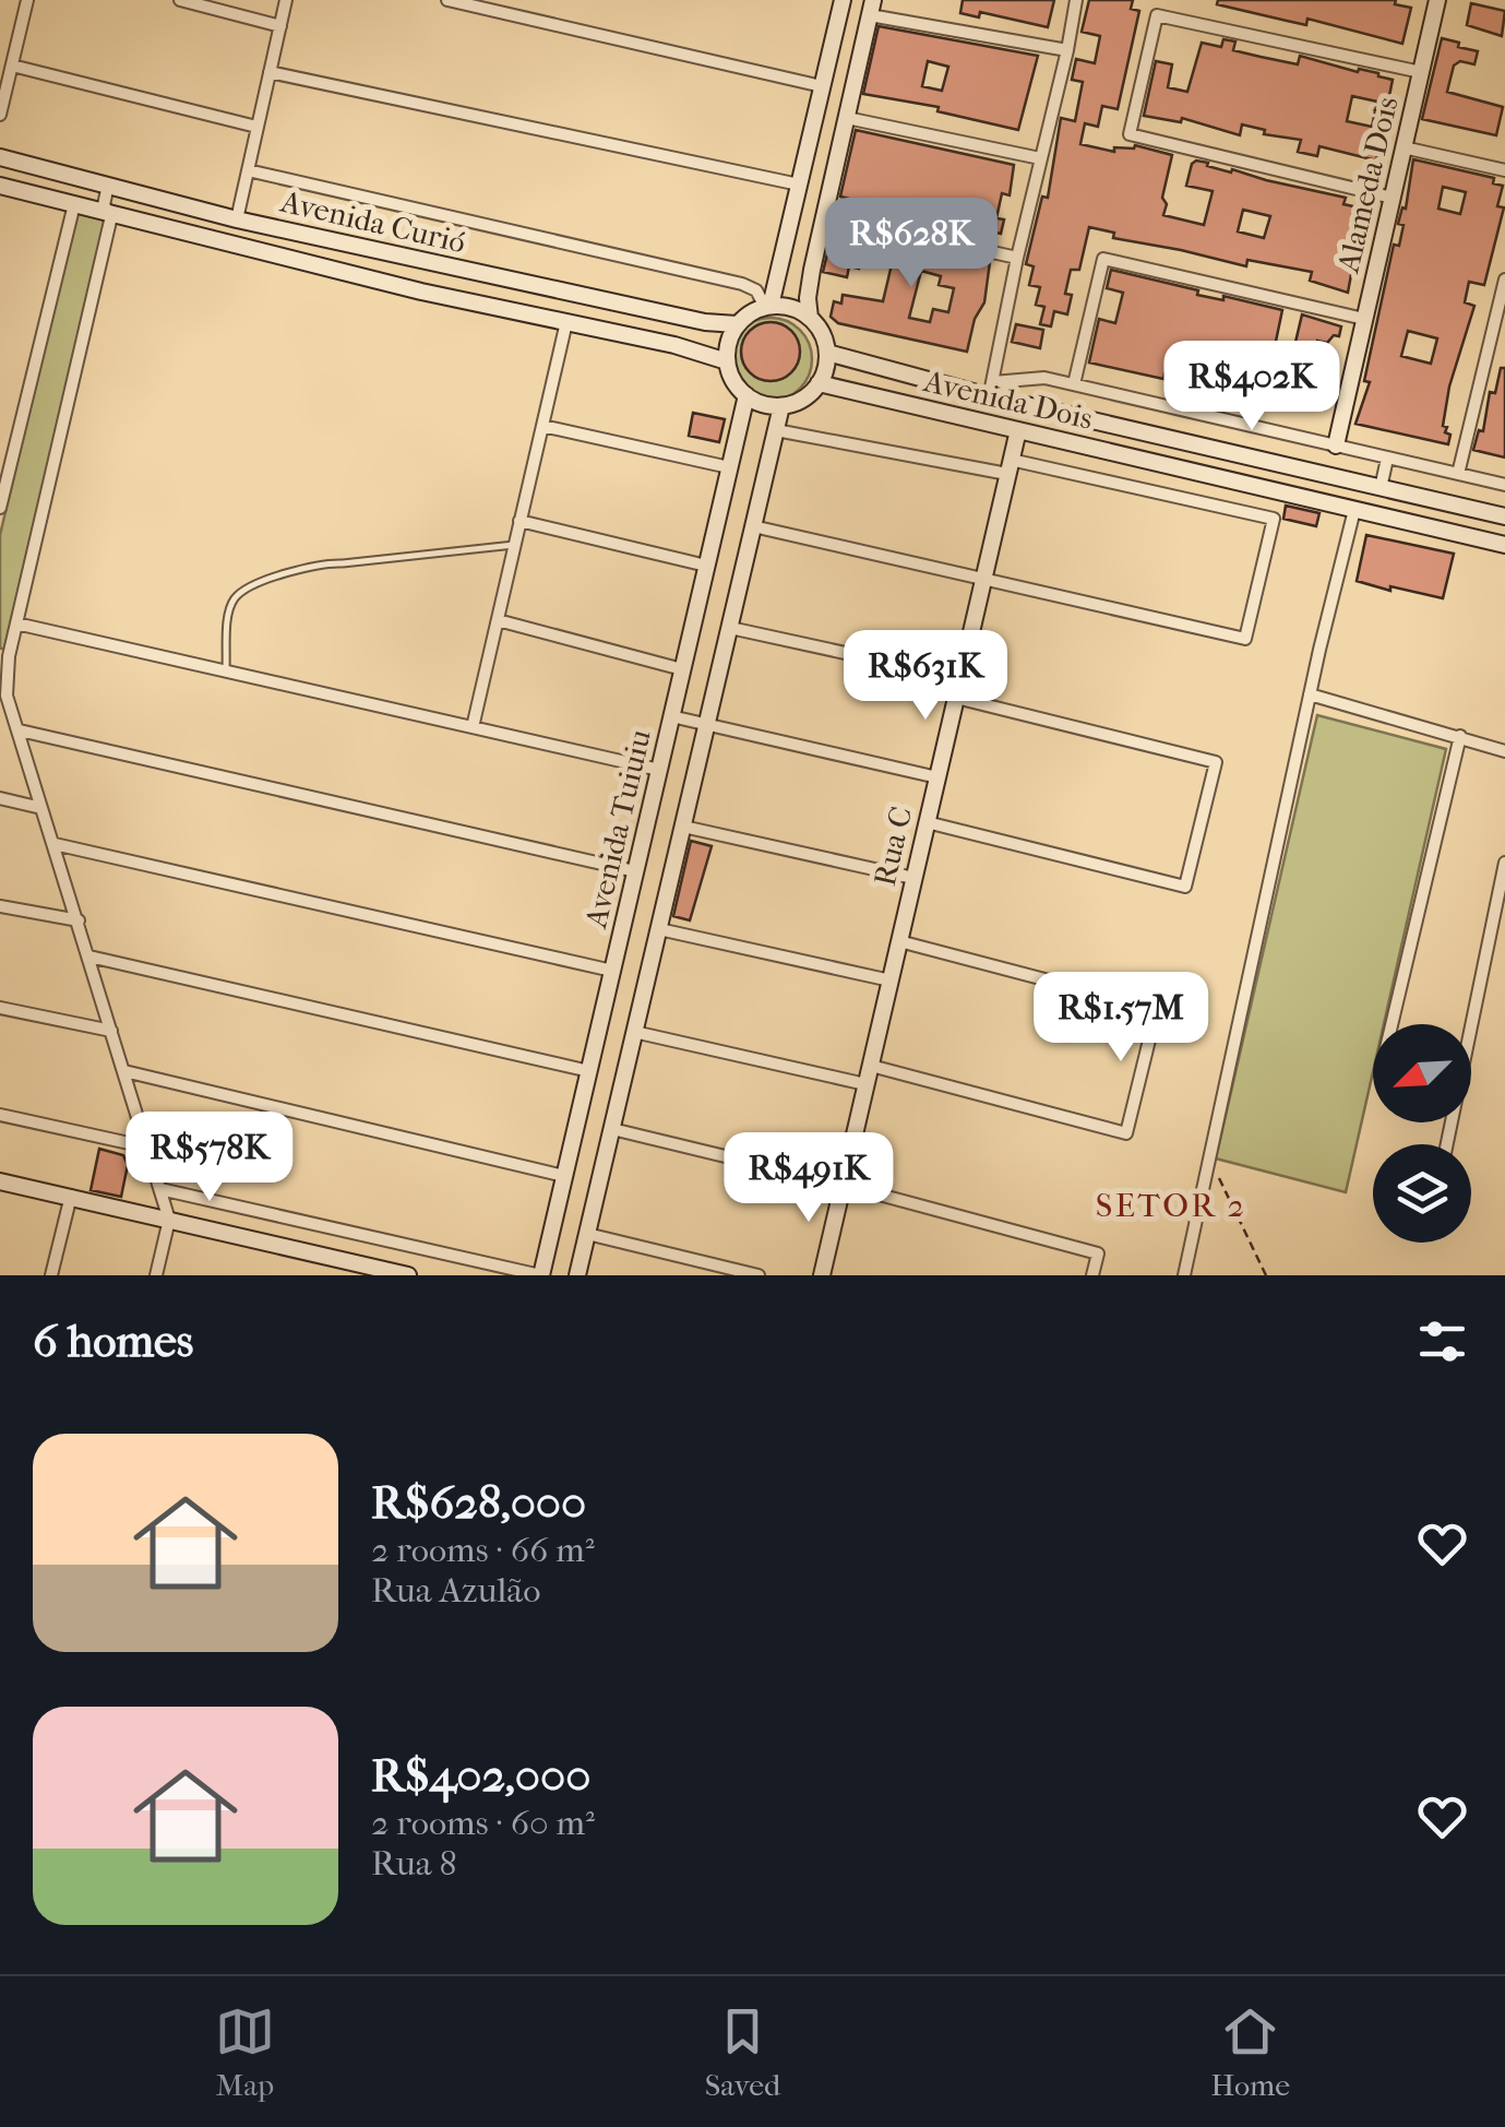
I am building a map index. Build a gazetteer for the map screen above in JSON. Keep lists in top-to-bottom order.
{
  "streets": {
    "main road": [
      "Alameda Dois",
      "Avenida Curió",
      "Avenida Dois",
      "Avenida Tuiuiu",
      "Rua C"
    ]
  },
  "crossings": [
    ["Avenida Curió", "Avenida Dois"],
    ["Avenida Curió", "Avenida Tuiuiu"],
    ["Avenida Dois", "Avenida Tuiuiu"],
    ["Avenida Dois", "Rua C"]
  ],
  "districts": ["SETOR 2"],
  "north": "bottom left",
  "page": {
    "price": [
      "R$628K",
      "R$402K",
      "R$631K",
      "R$1.57M",
      "R$578K",
      "R$491K"
    ],
    "heading": "6 homes",
    "list": [
      {
        "name": "R$628,000",
        "note": "2 rooms · 66 m² · Rua Azulão"
      },
      {
        "name": "R$402,000",
        "note": "2 rooms · 60 m² · Rua 8"
      }
    ],
    "tabs": ["Map", "Saved", "Home"]
  }
}
